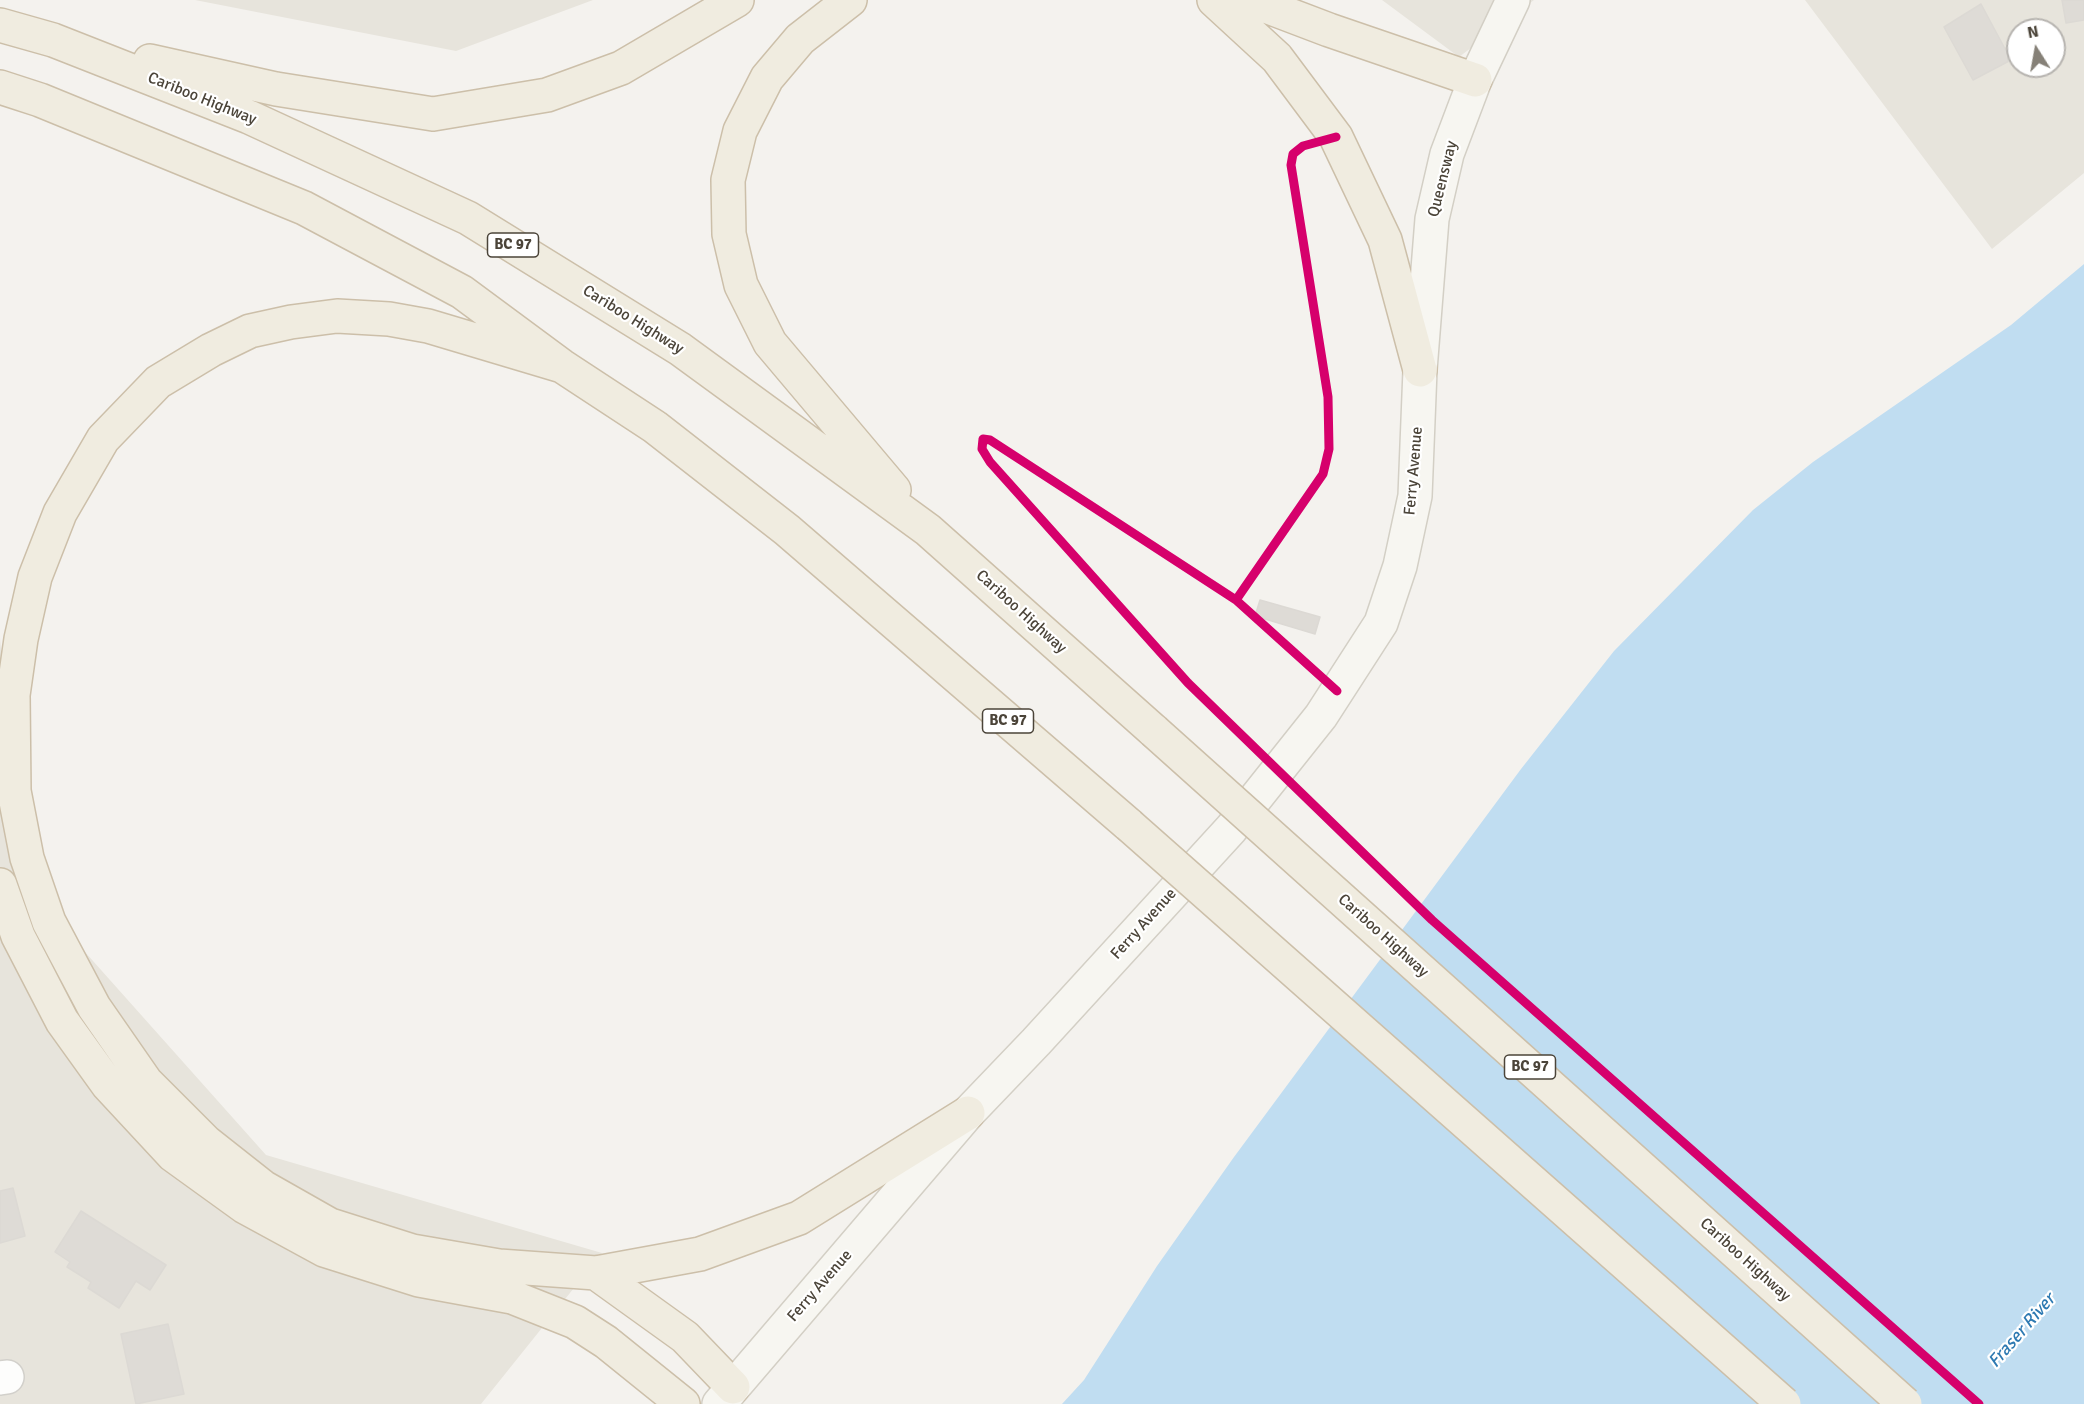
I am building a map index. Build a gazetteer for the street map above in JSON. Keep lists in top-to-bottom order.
{
  "streets": {
    "highway": ["Cariboo Highway", "BC 97"],
    "main road": ["Queensway", "Ferry Avenue"]
  },
  "crossings": [
    ["Queensway", "Ferry Avenue"]
  ],
  "water": ["Fraser River"],
  "north": "top"
}
